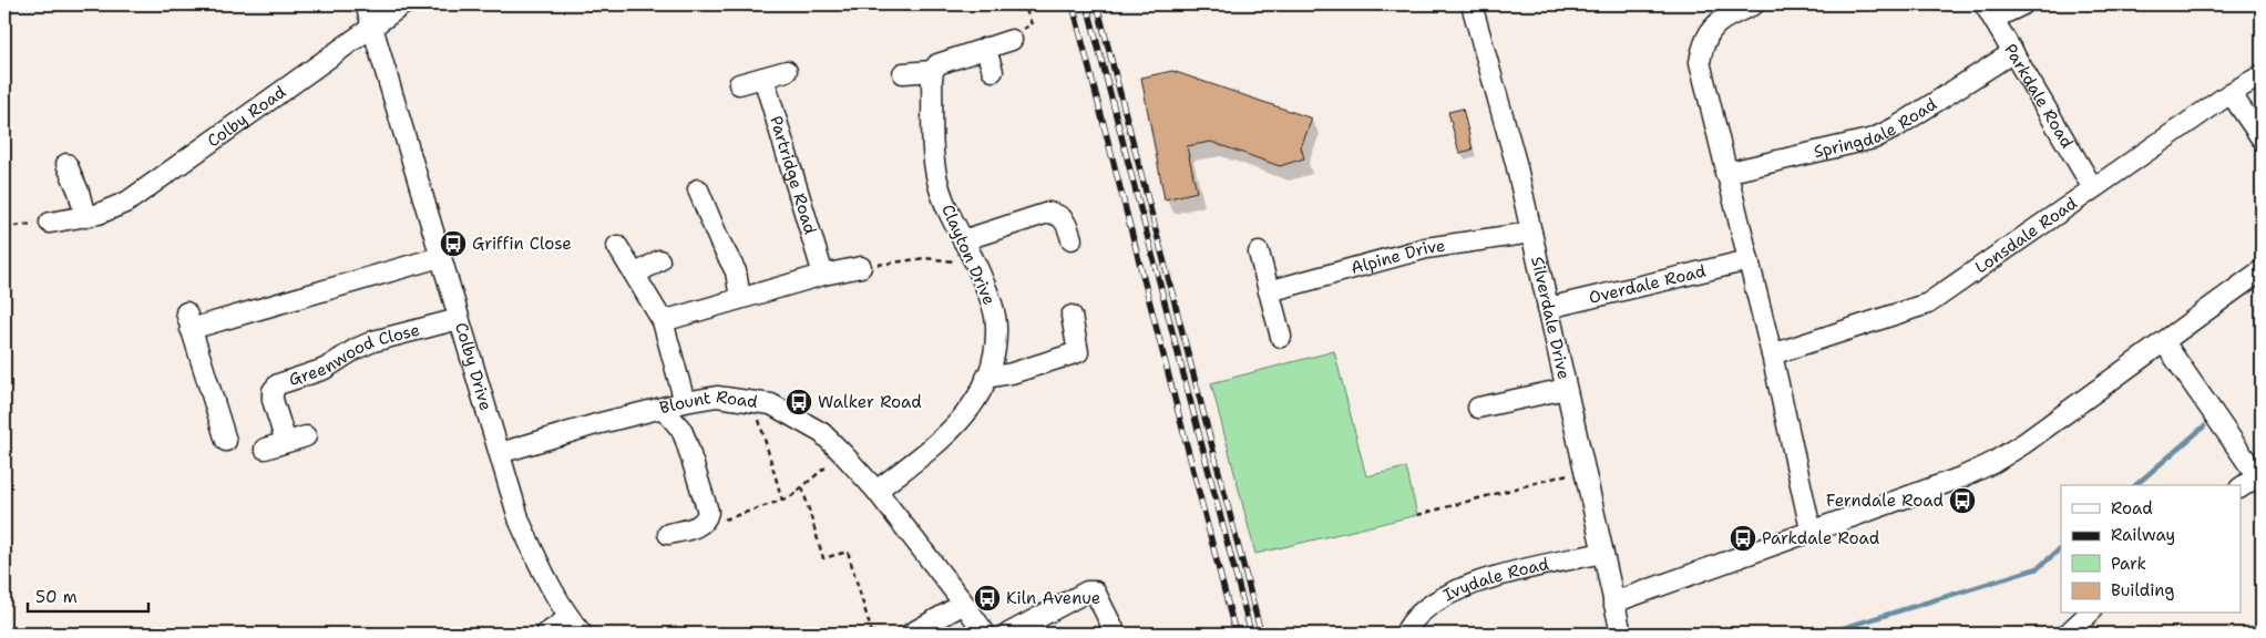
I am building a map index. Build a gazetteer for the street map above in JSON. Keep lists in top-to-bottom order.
{
  "streets": {
    "street": [
      "Parkdale Road",
      "Colby Road",
      "Springdale Road",
      "Partridge Road",
      "Lonsdale Road",
      "Clayton Drive",
      "Alpine Drive",
      "Overdale Road",
      "Silverdale Drive",
      "Greenwood Close",
      "Colby Drive",
      "Blount Road",
      "Ivydale Road"
    ]
  },
  "crossings": [
    ["Parkdale Road", "Springdale Road"],
    ["Parkdale Road", "Lonsdale Road"],
    ["Colby Road", "Colby Drive"],
    ["Clayton Drive", "Blount Road"],
    ["Alpine Drive", "Silverdale Drive"],
    ["Overdale Road", "Silverdale Drive"],
    ["Silverdale Drive", "Ivydale Road"],
    ["Greenwood Close", "Colby Drive"],
    ["Colby Drive", "Blount Road"]
  ],
  "places": {
    "bus stop": [
      "Griffin Close",
      "Walker Road",
      "Ferndale Road",
      "Parkdale Road",
      "Kiln Avenue"
    ]
  },
  "legend": [
    "Road",
    "Railway",
    "Park",
    "Building"
  ],
  "scale_bar": "50 m"
}
